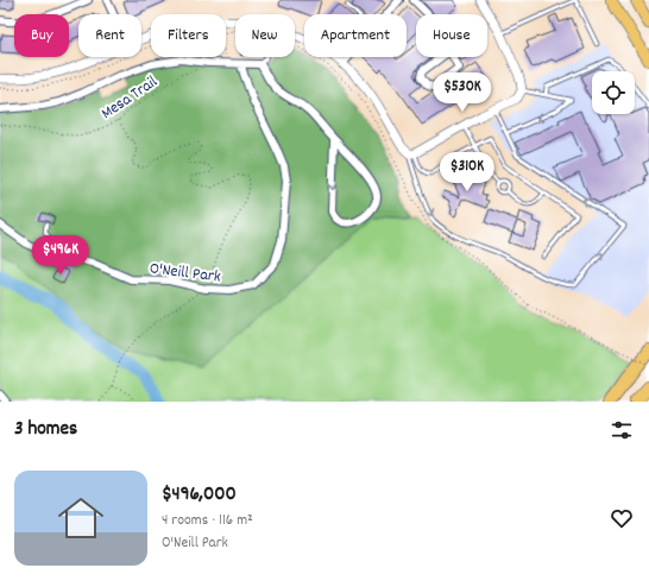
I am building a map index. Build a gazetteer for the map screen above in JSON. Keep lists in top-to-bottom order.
{
  "streets": {
    "street": ["O'Neill Park"],
    "path": ["Mesa Trail"]
  },
  "page": {
    "chip": [
      "Buy",
      "Rent",
      "Filters",
      "New",
      "Apartment",
      "House"
    ],
    "price": ["$530K", "$310K", "$496K"],
    "heading": "3 homes",
    "list": [
      {
        "name": "$496,000",
        "note": "4 rooms · 116 m² · O'Neill Park"
      }
    ]
  }
}
